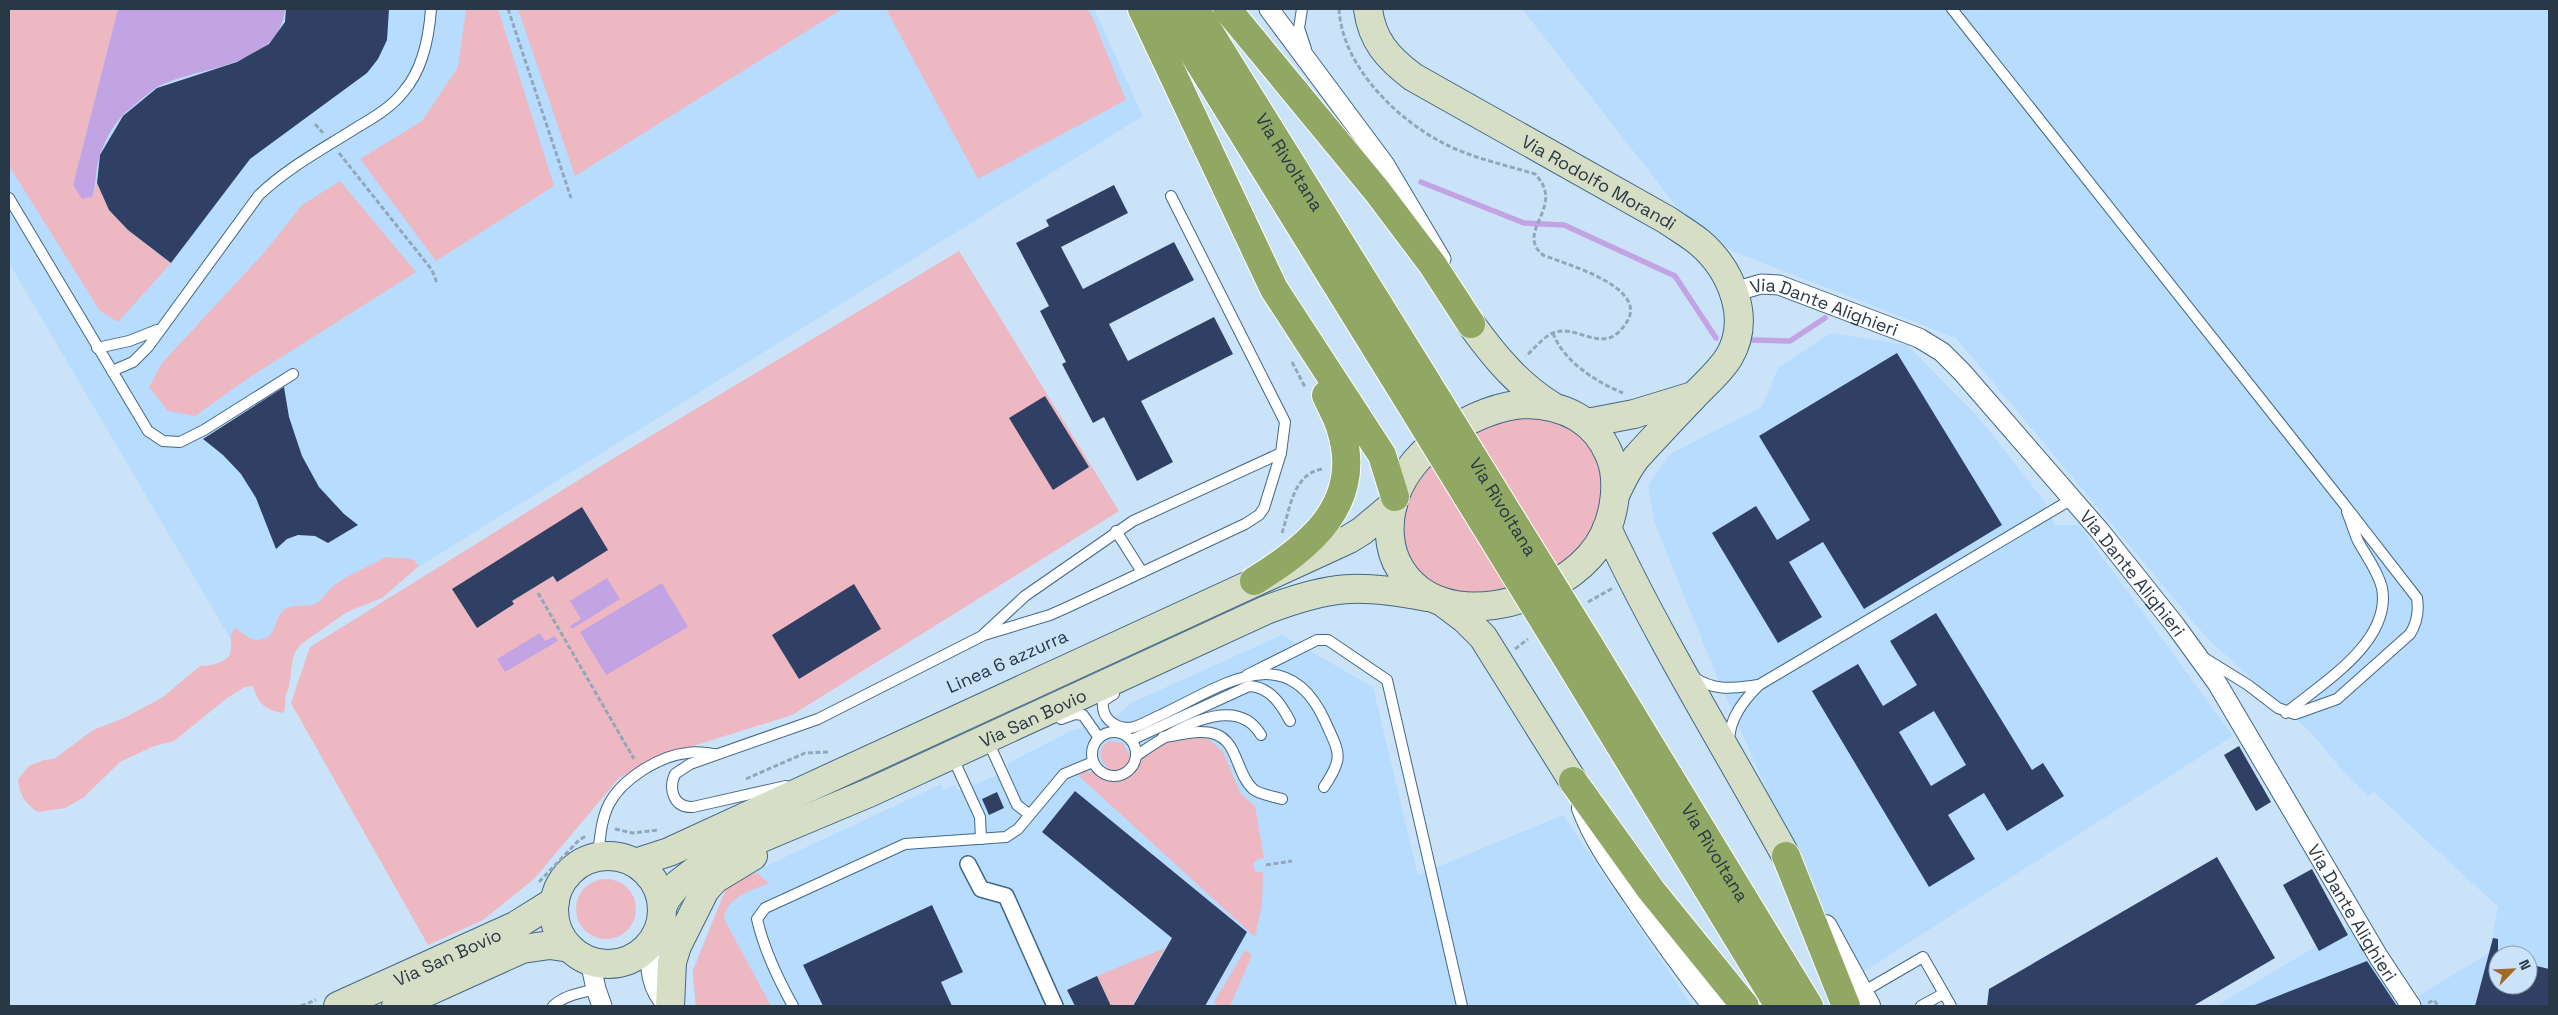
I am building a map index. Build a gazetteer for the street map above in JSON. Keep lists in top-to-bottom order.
{
  "streets": {
    "highway": ["Via Rivoltana"],
    "main road": ["Via Rodolfo Morandi", "Via San Bovio"],
    "street": ["Via Dante Alighieri"]
  },
  "crossings": [
    ["Via Rodolfo Morandi", "Via Dante Alighieri"],
    ["Via Rodolfo Morandi", "Via San Bovio"]
  ],
  "north": "top right"
}
